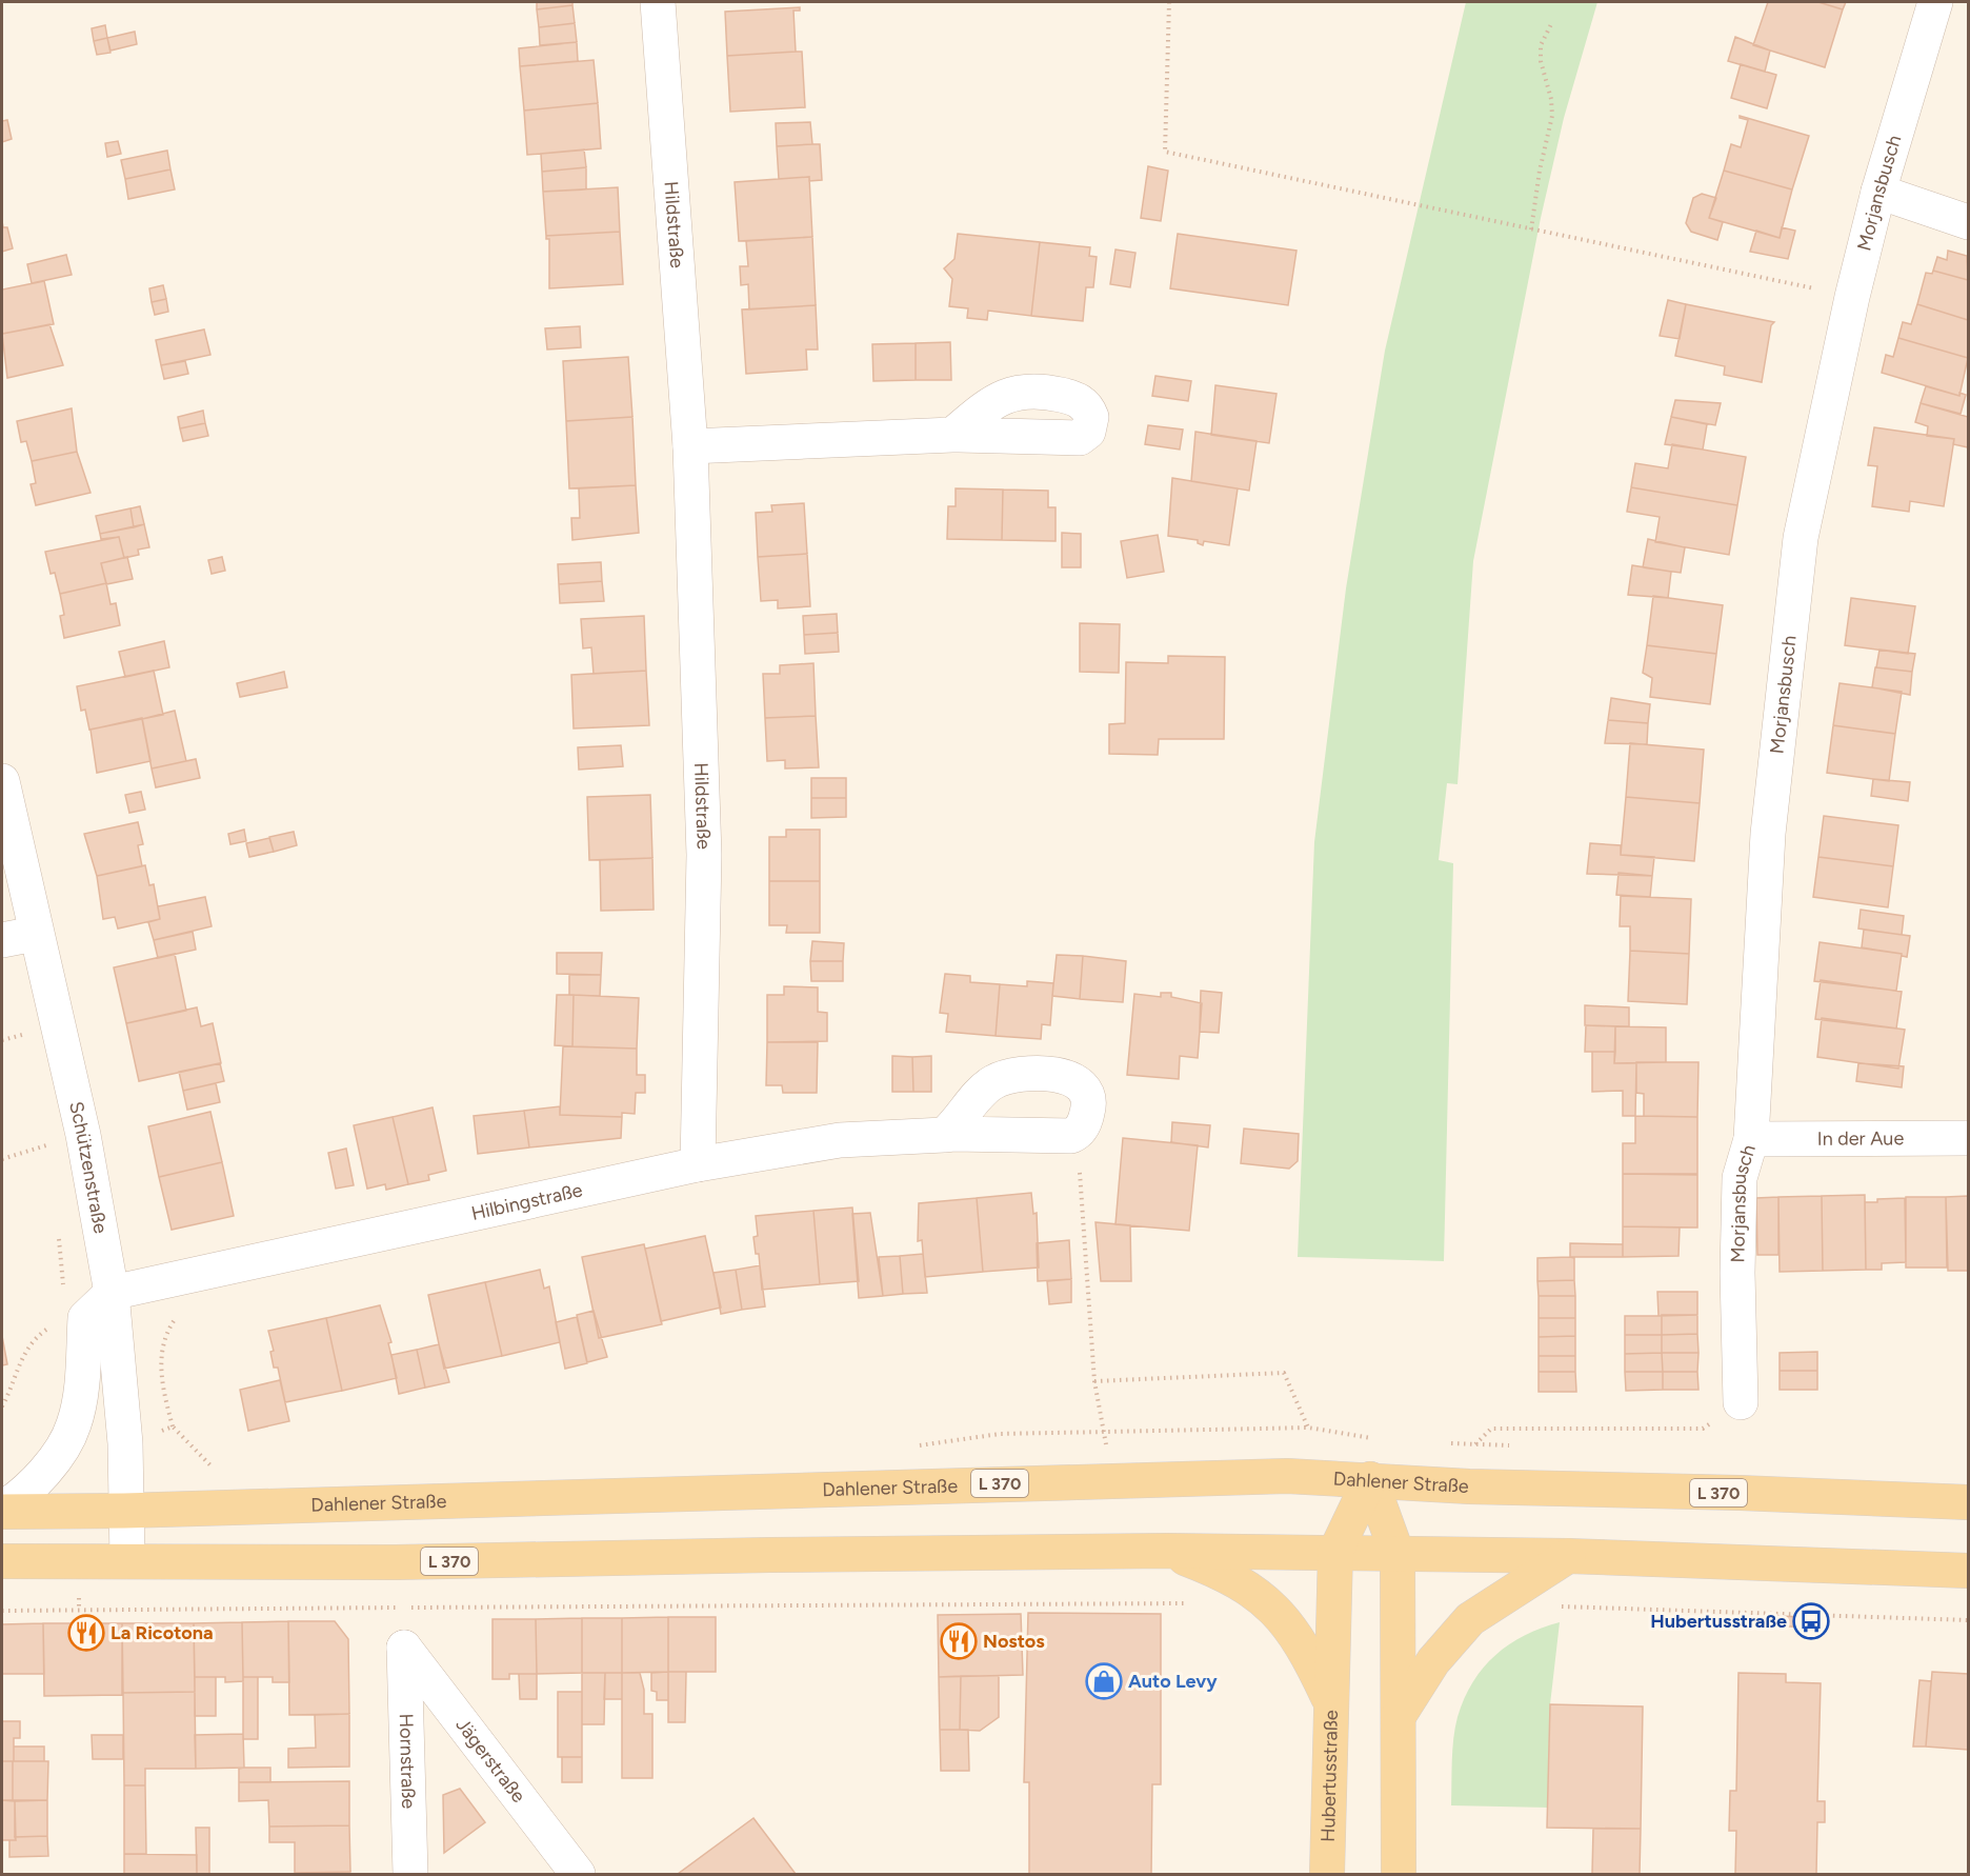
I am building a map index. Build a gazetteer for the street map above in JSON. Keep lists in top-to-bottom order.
{
  "streets": {
    "main road": ["Dahlener Straße", "L 370", "Hubertusstraße"],
    "street": [
      "Morjansbusch",
      "Hildstraße",
      "In der Aue",
      "Schützenstraße",
      "Hilbingstraße",
      "Hornstraße",
      "Jägerstraße"
    ]
  },
  "crossings": [
    ["Morjansbusch", "In der Aue"],
    ["Hildstraße", "Hilbingstraße"],
    ["Schützenstraße", "Hilbingstraße"],
    ["Schützenstraße", "Dahlener Straße"],
    ["Schützenstraße", "L 370"],
    ["Dahlener Straße", "Hubertusstraße"],
    ["L 370", "Hubertusstraße"],
    ["Hornstraße", "Jägerstraße"]
  ],
  "places": {
    "bus stop": ["Hubertusstraße"],
    "restaurant": ["La Ricotona", "Nostos"],
    "shop": ["Auto Levy"]
  }
}
